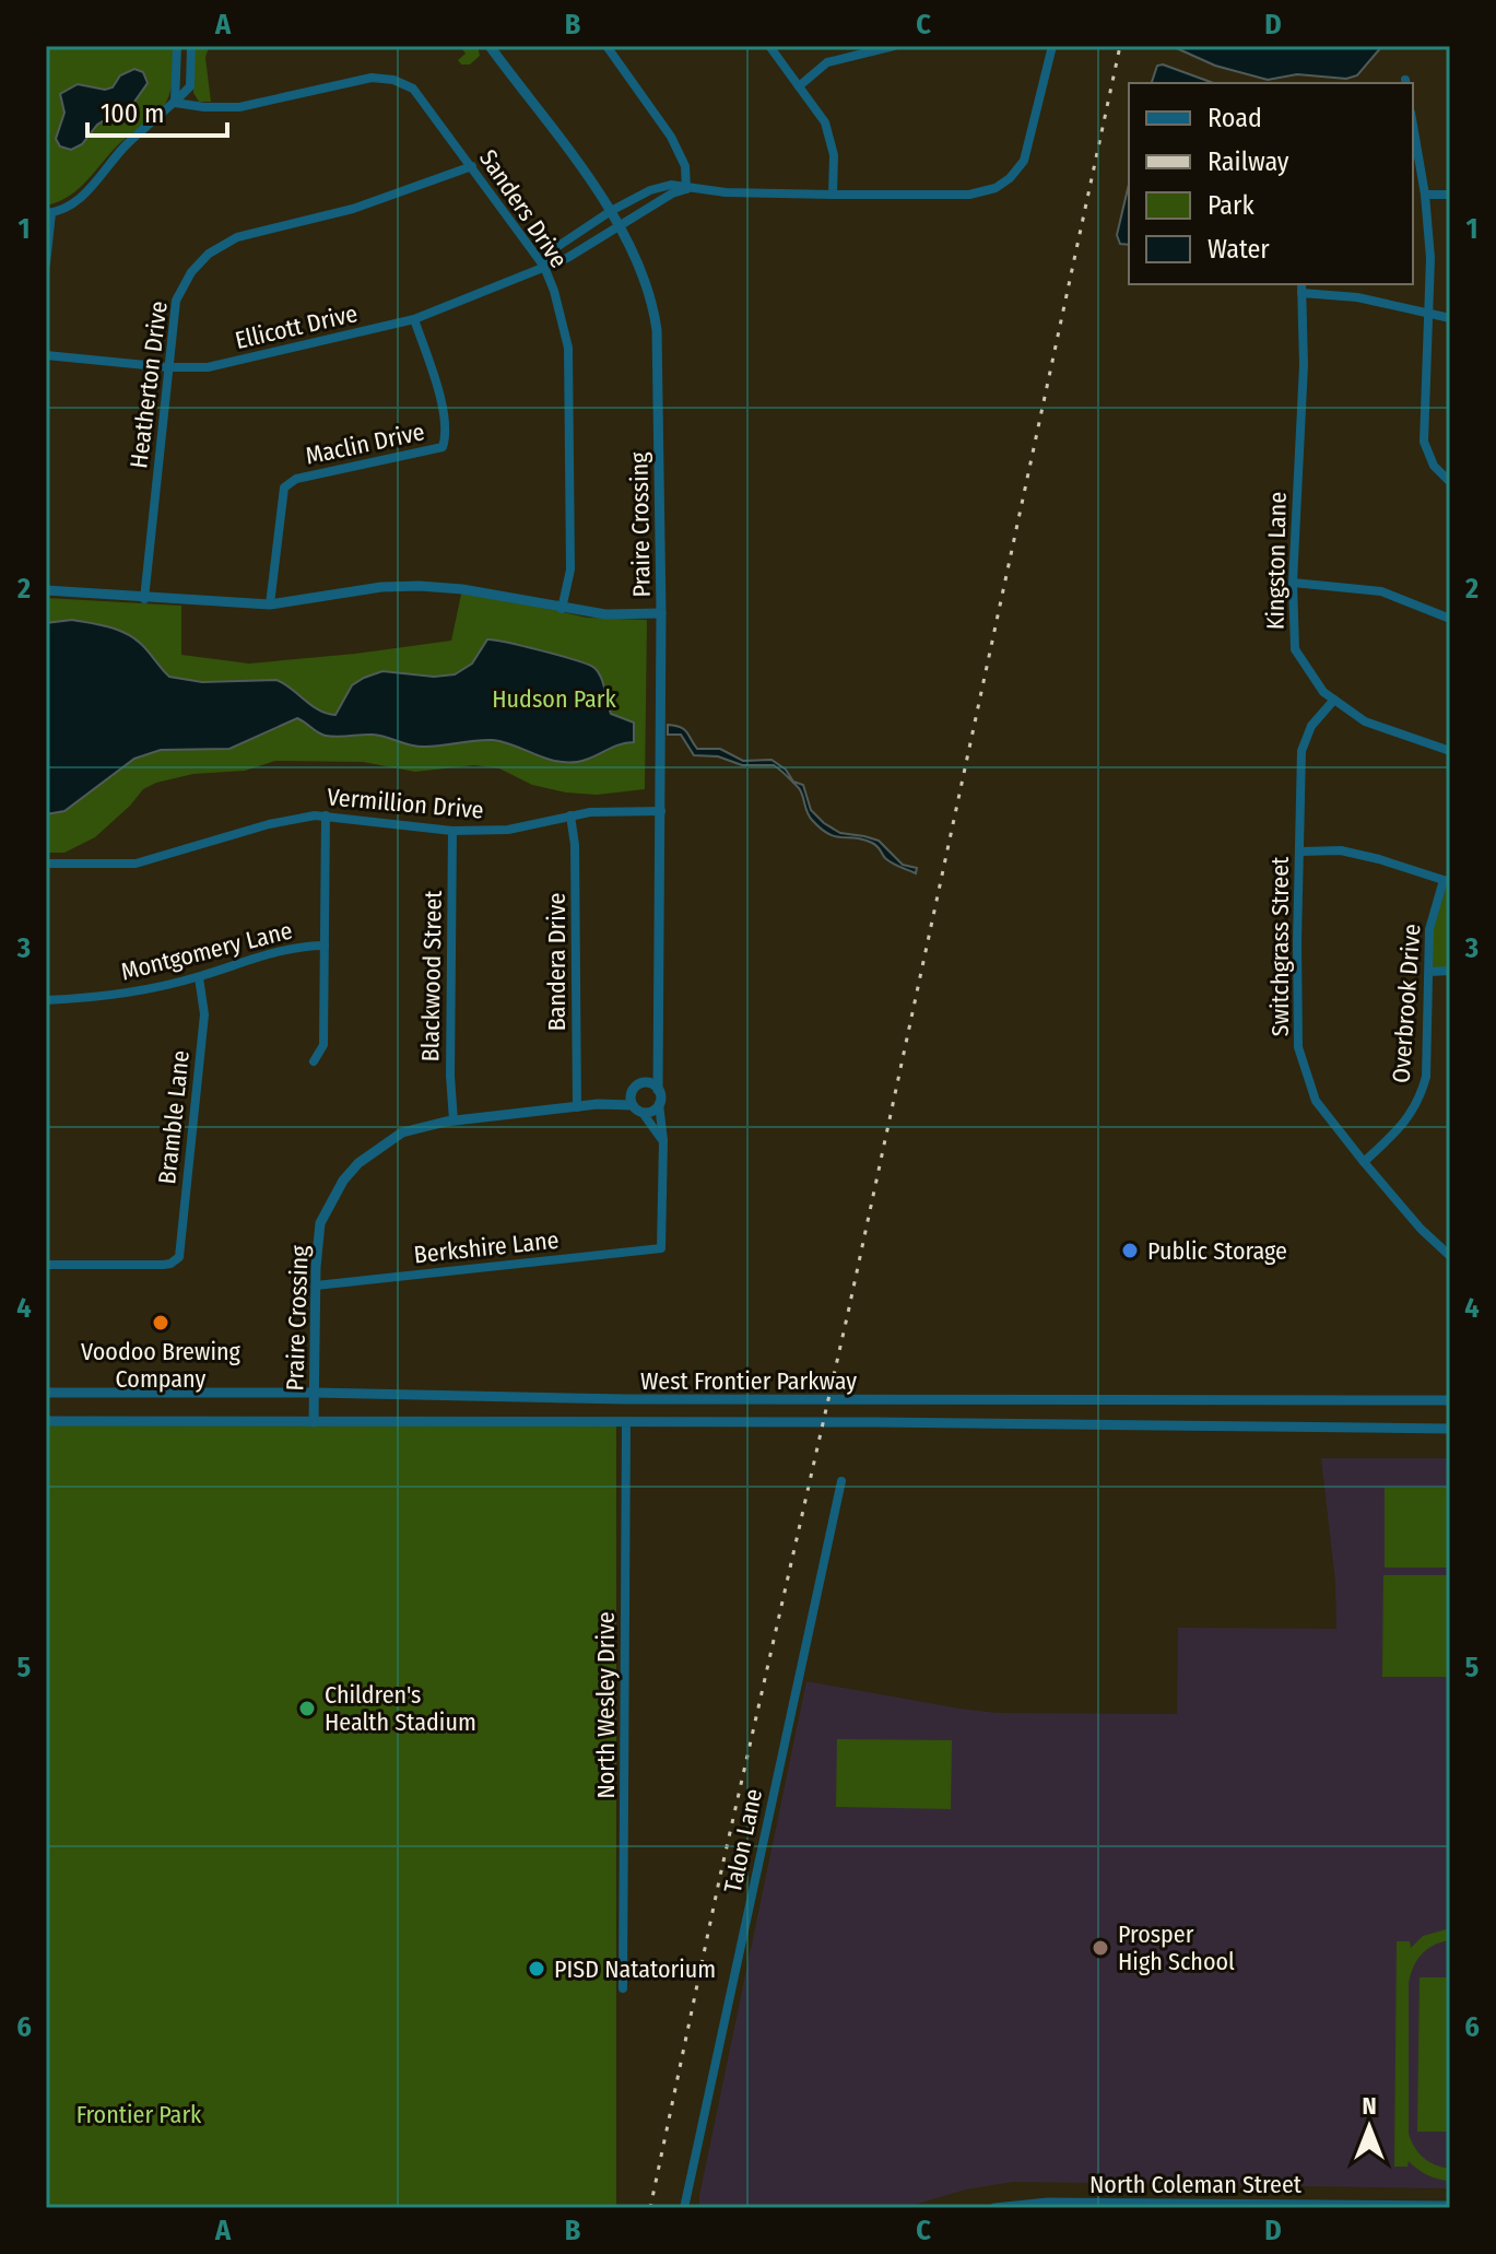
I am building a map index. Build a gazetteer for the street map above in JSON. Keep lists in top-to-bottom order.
{
  "streets": {
    "street": [
      "Sanders Drive",
      "Ellicott Drive",
      "Heatherton Drive",
      "Maclin Drive",
      "Praire Crossing",
      "Kingston Lane",
      "Vermillion Drive",
      "Switchgrass Street",
      "Montgomery Lane",
      "Bandera Drive",
      "Blackwood Street",
      "Overbrook Drive",
      "Bramble Lane",
      "Berkshire Lane",
      "West Frontier Parkway",
      "North Wesley Drive",
      "Talon Lane",
      "North Coleman Street"
    ]
  },
  "crossings": [
    ["Sanders Drive", "Ellicott Drive"],
    ["Sanders Drive", "Heatherton Drive"],
    ["Ellicott Drive", "Heatherton Drive"],
    ["Ellicott Drive", "Maclin Drive"],
    ["Ellicott Drive", "Praire Crossing"],
    ["Praire Crossing", "Vermillion Drive"],
    ["Praire Crossing", "Bandera Drive"],
    ["Praire Crossing", "Blackwood Street"],
    ["Praire Crossing", "Berkshire Lane"],
    ["Praire Crossing", "West Frontier Parkway"],
    ["Kingston Lane", "Switchgrass Street"],
    ["Vermillion Drive", "Bandera Drive"],
    ["Vermillion Drive", "Blackwood Street"],
    ["Switchgrass Street", "Overbrook Drive"],
    ["Montgomery Lane", "Bramble Lane"],
    ["West Frontier Parkway", "North Wesley Drive"]
  ],
  "parks": ["Hudson Park", "Frontier Park"],
  "places": [
    "Public Storage",
    "Voodoo Brewing Company",
    "Children's Health Stadium",
    "Prosper High School",
    "PISD Natatorium"
  ],
  "legend": [
    "Road",
    "Railway",
    "Park",
    "Water"
  ],
  "scale_bar": "100 m",
  "north": "top",
  "grid": {
    "columns": [
      "A",
      "B",
      "C",
      "D"
    ],
    "rows": [
      "1",
      "2",
      "3",
      "4",
      "5",
      "6"
    ]
  }
}
